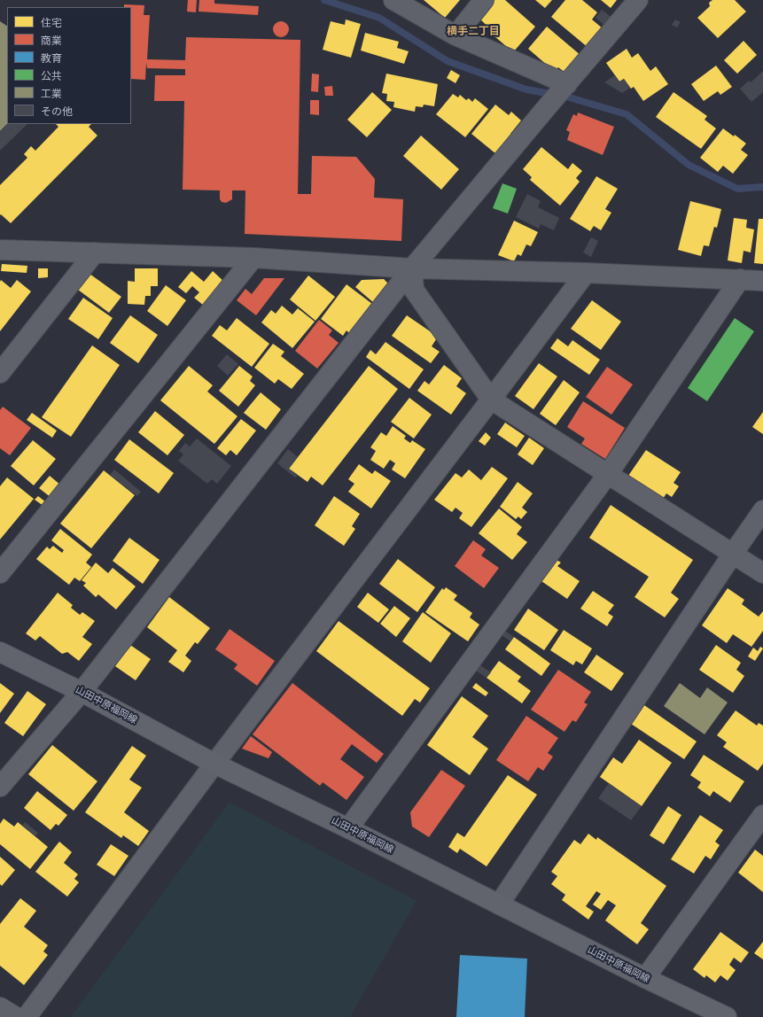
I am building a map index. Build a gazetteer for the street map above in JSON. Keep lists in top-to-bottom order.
{
  "streets": {
    "main road": ["山田中原福岡線"]
  },
  "districts": ["横手二丁目"],
  "legend": [
    "住宅",
    "商業",
    "教育",
    "公共",
    "工業",
    "その他"
  ]
}
